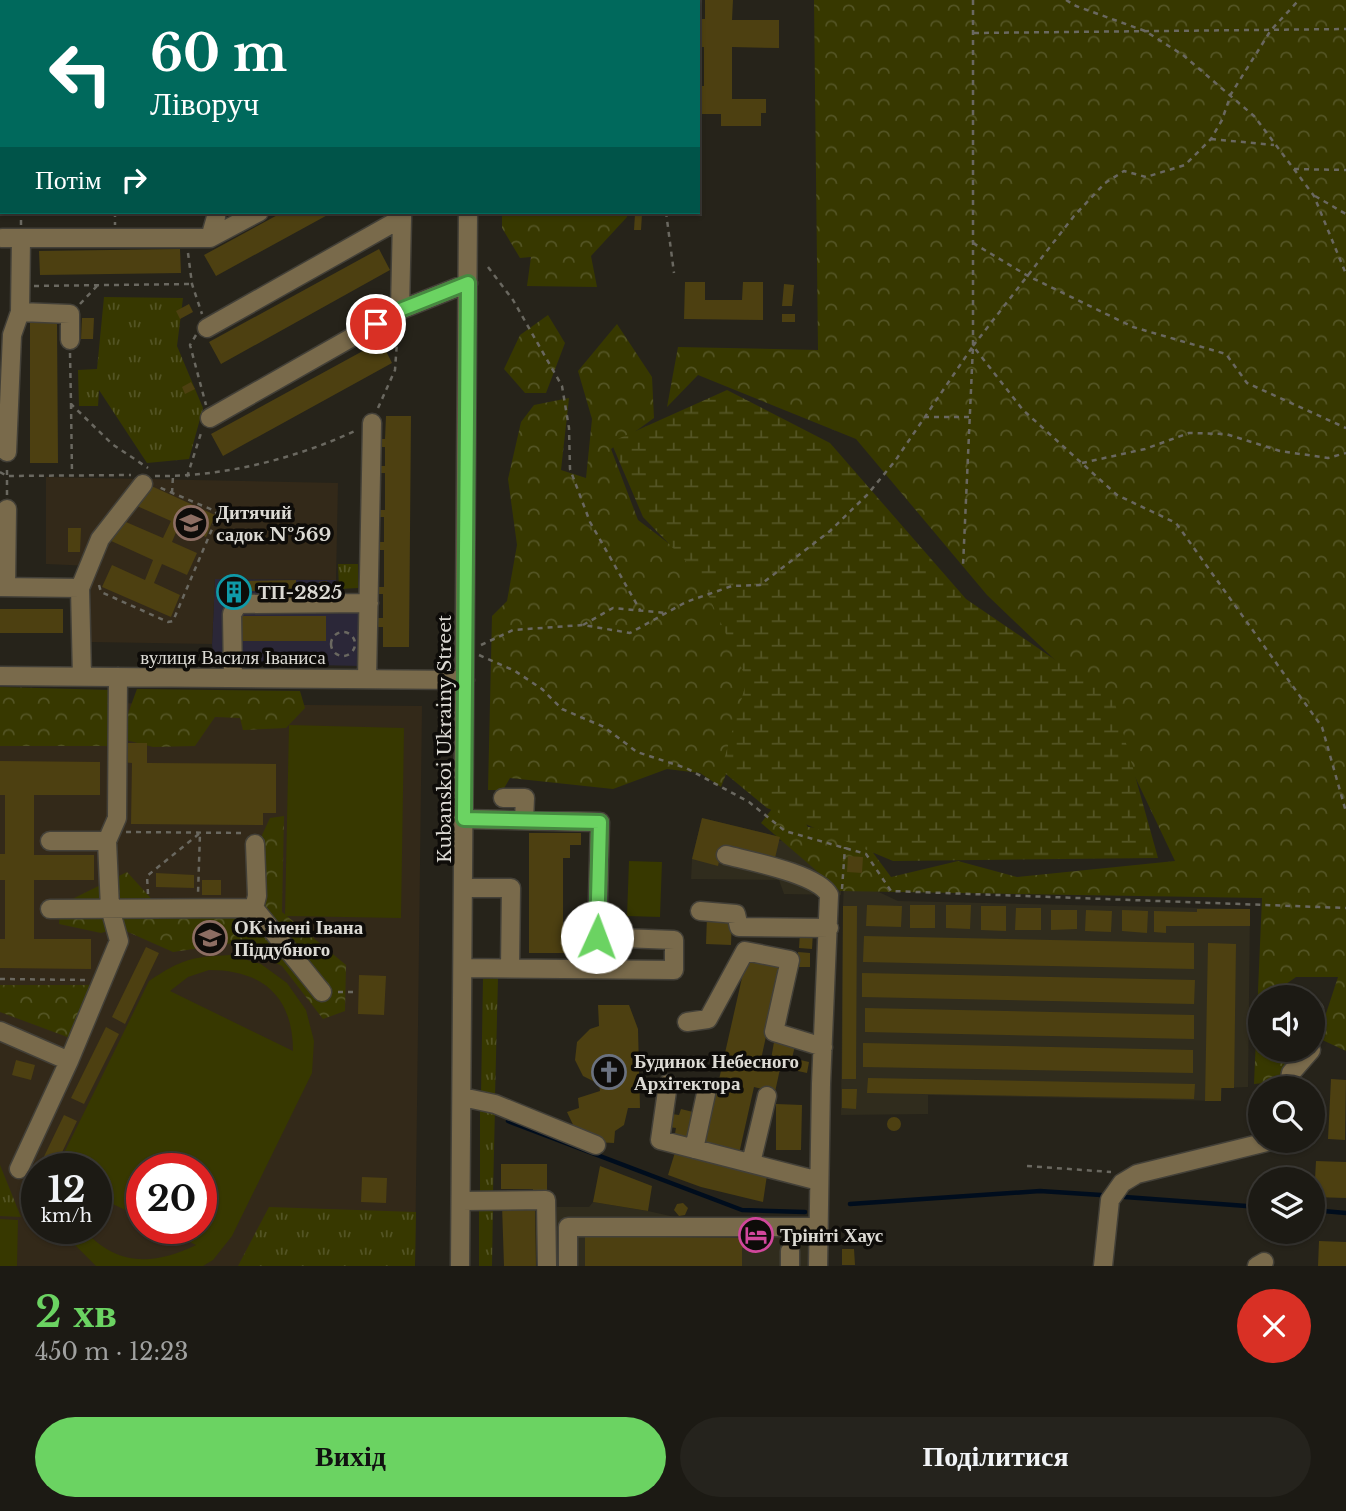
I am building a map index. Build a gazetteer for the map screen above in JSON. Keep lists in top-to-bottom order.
{
  "streets": {
    "street": ["вулиця Василя Іваниса", "Kubanskoi Ukrainy Street"]
  },
  "crossings": [
    ["вулиця Василя Іваниса", "Kubanskoi Ukrainy Street"]
  ],
  "places": {
    "school or university": ["Дитячий садок №569", "ОК імені Івана Піддубного"],
    "building": ["ТП-2825"],
    "church": ["Будинок Небесного Архітектора"],
    "hotel": ["Трініті Хаус"]
  },
  "page": {
    "turn": ["60 m", "Ліворуч"],
    "then": "Потім",
    "speed": "12 km/h",
    "limit": "20",
    "heading": ["2 хв", "450 m · 12:23"],
    "buttons": ["Вихід", "Поділитися"]
  }
}
